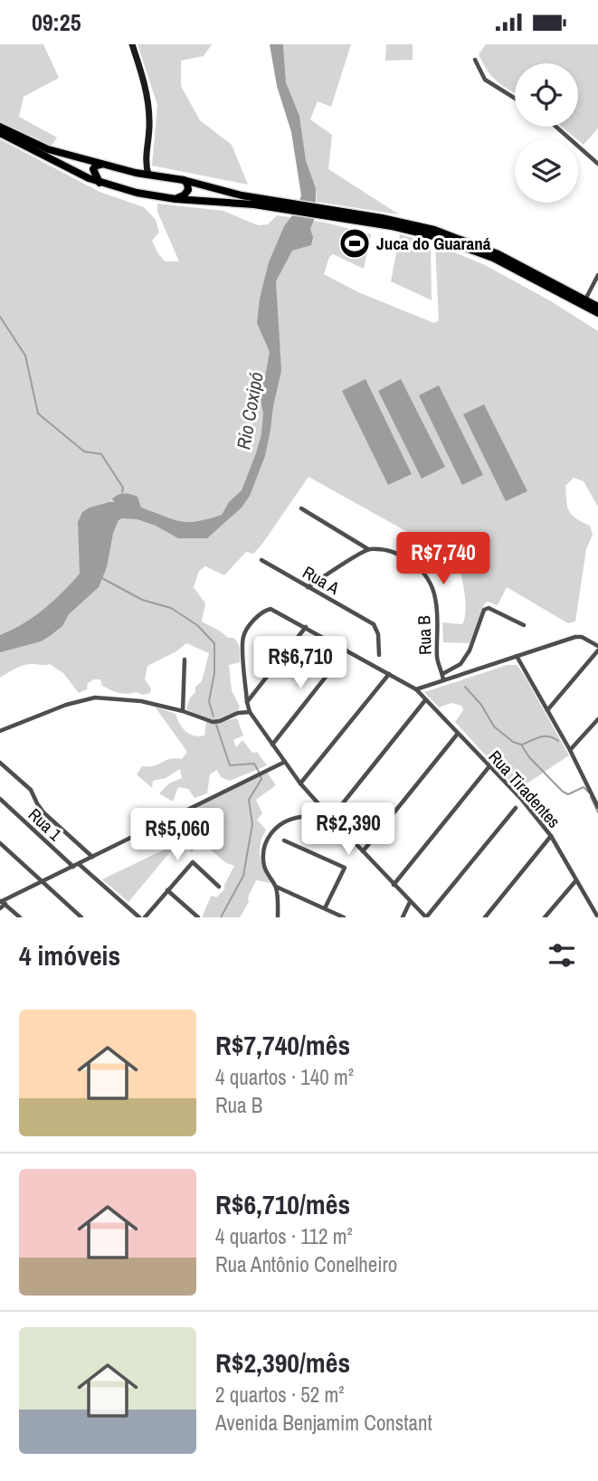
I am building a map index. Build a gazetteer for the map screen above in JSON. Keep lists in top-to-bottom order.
{
  "streets": {
    "street": [
      "Rua A",
      "Rua B",
      "Rua Tiradentes",
      "Rua 1"
    ]
  },
  "water": ["Rio Coxipó"],
  "places": {
    "sports": ["Juca do Guaraná"]
  },
  "page": {
    "status": "09:25",
    "price": [
      "R$7,740",
      "R$6,710",
      "R$2,390",
      "R$5,060"
    ],
    "heading": "4 imóveis",
    "list": [
      {
        "name": "R$7,740/mês",
        "note": "4 quartos · 140 m² · Rua B"
      },
      {
        "name": "R$6,710/mês",
        "note": "4 quartos · 112 m² · Rua Antônio Conelheiro"
      },
      {
        "name": "R$2,390/mês",
        "note": "2 quartos · 52 m² · Avenida Benjamim Constant"
      }
    ]
  }
}
